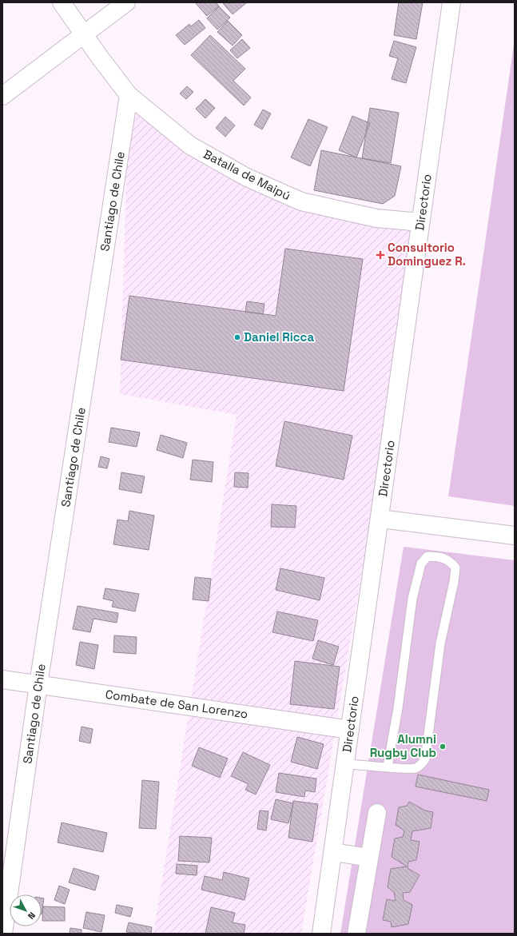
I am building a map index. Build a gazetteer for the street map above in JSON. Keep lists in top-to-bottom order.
{
  "streets": {
    "street": [
      "Batalla de Maipú",
      "Santiago de Chile",
      "Directorio",
      "Combate de San Lorenzo"
    ]
  },
  "crossings": [
    ["Batalla de Maipú", "Santiago de Chile"],
    ["Batalla de Maipú", "Directorio"],
    ["Santiago de Chile", "Combate de San Lorenzo"],
    ["Directorio", "Combate de San Lorenzo"]
  ],
  "places": {
    "health": ["Consultorio Dominguez R."],
    "other": ["Daniel Ricca", "Alumni Rugby Club"]
  },
  "north": "bottom right"
}
